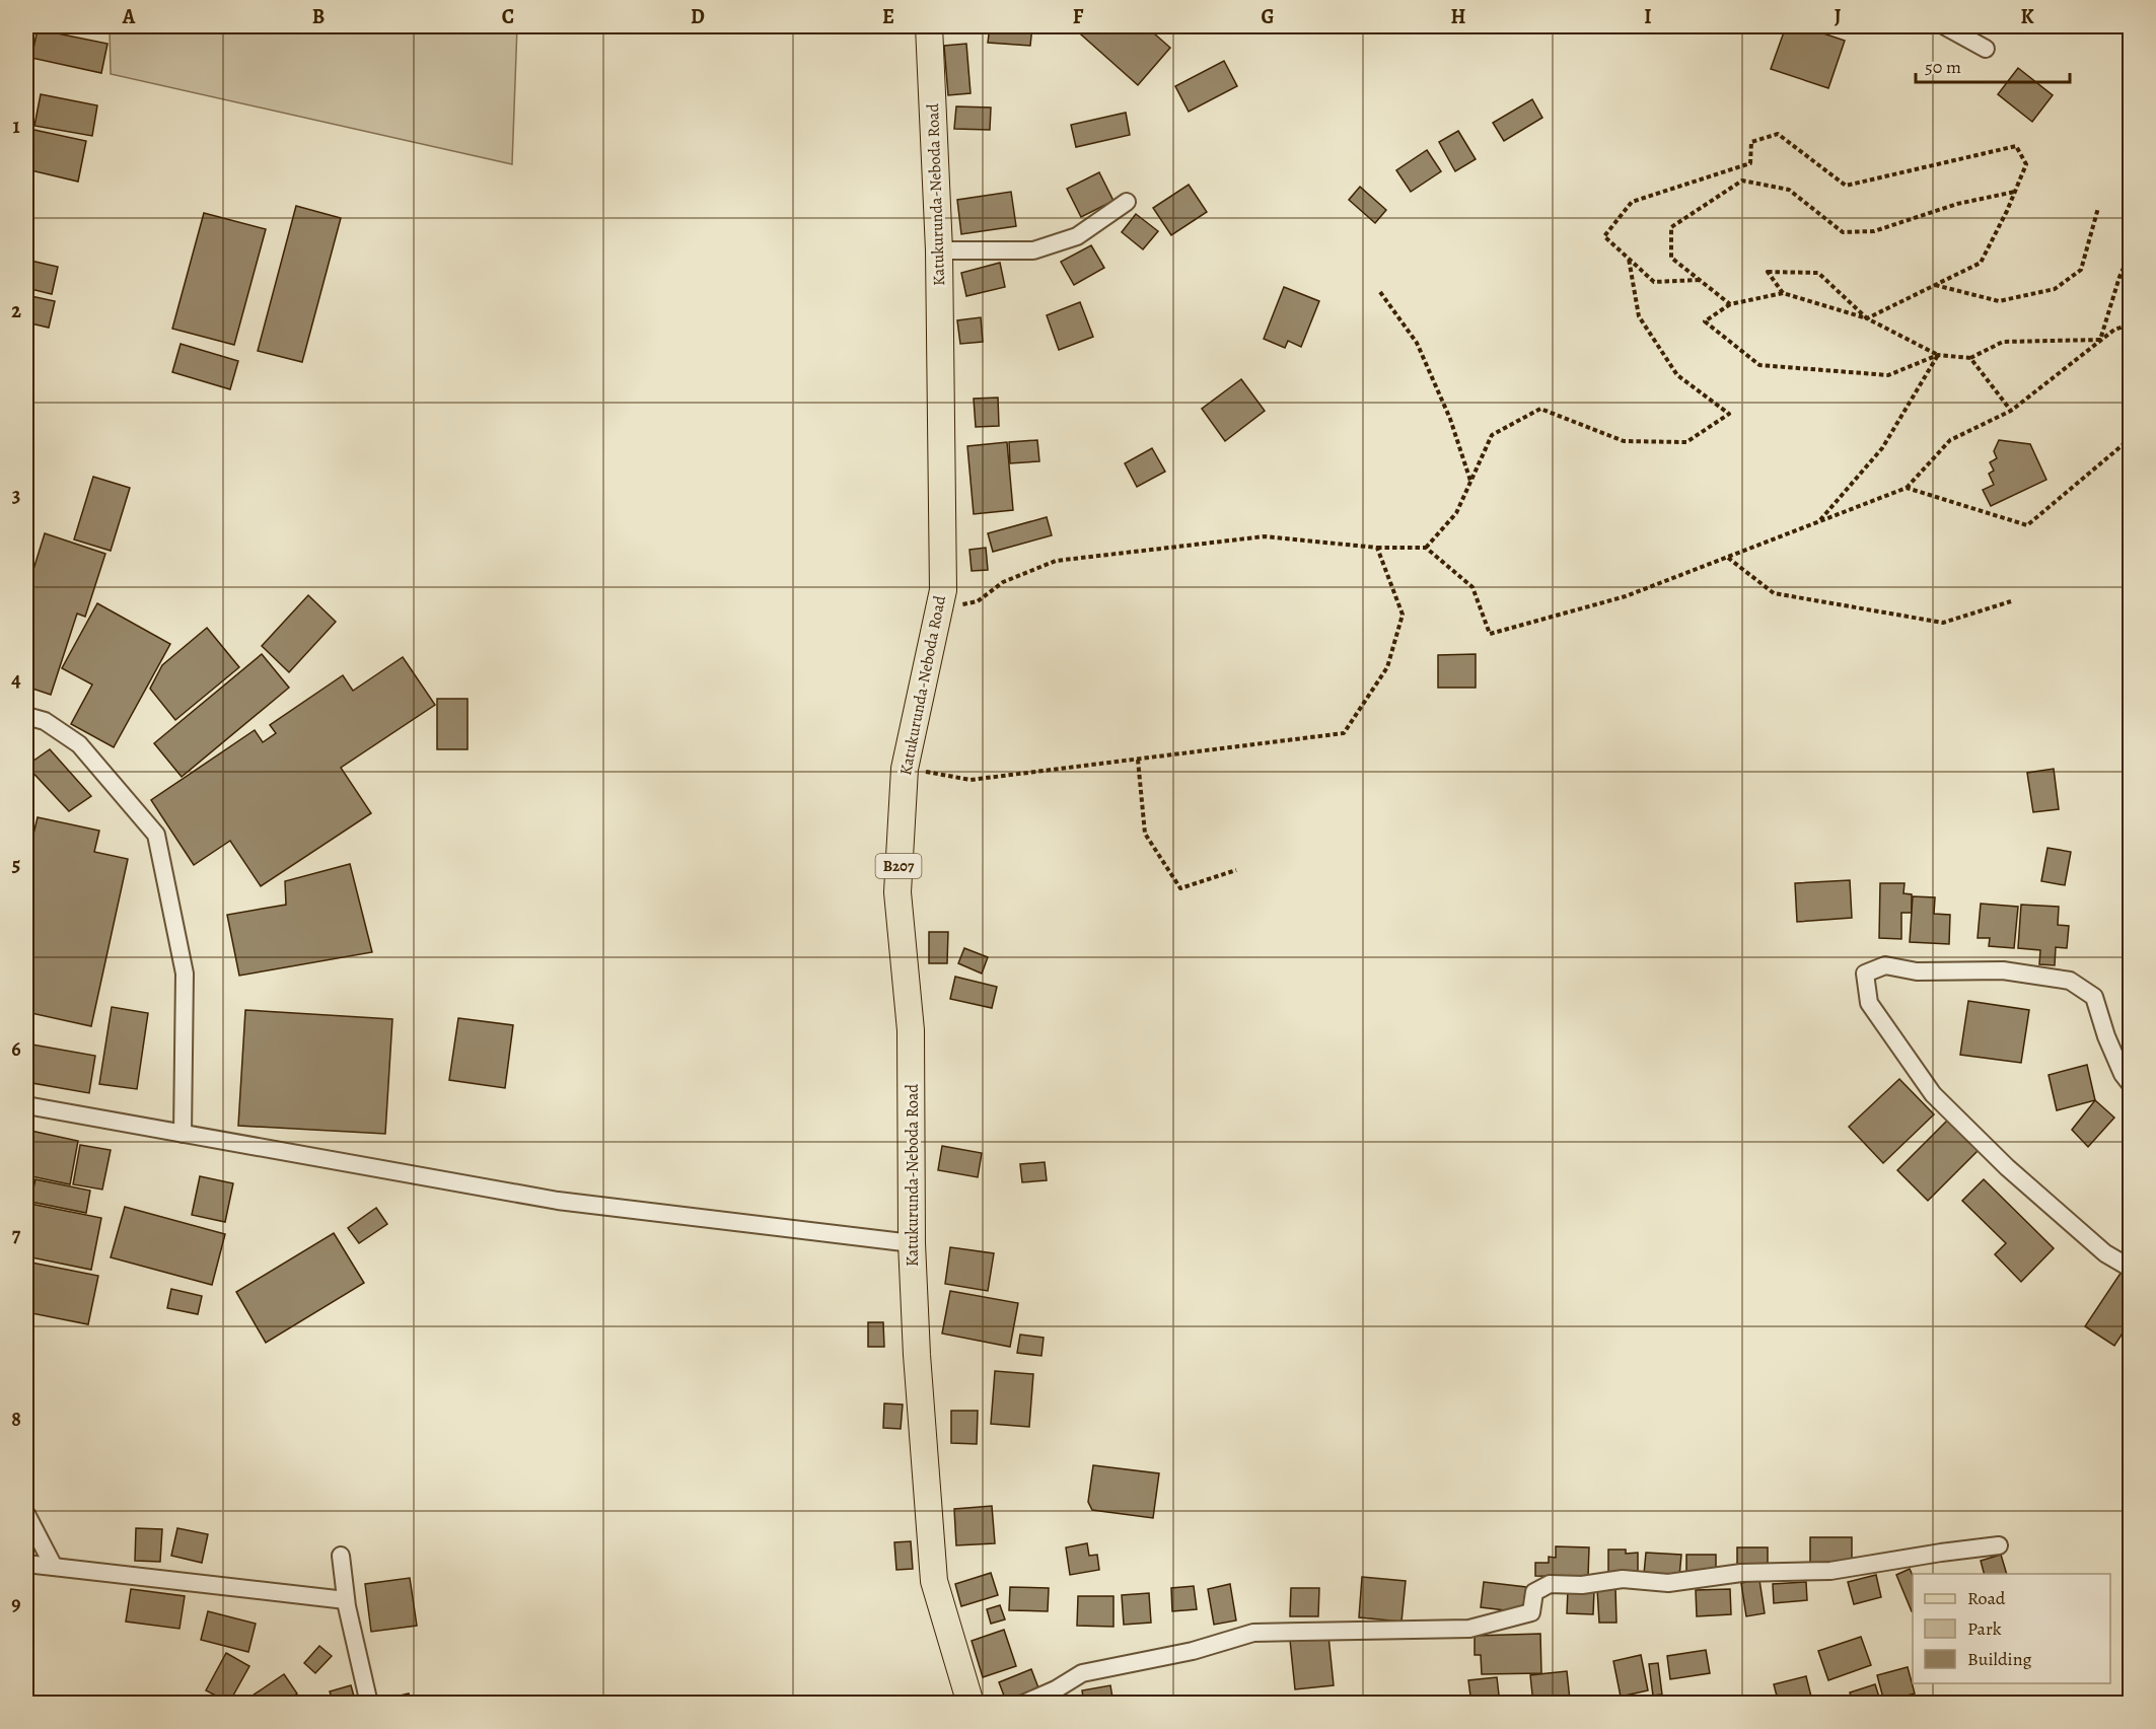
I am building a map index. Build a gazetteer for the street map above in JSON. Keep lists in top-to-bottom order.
{
  "streets": {
    "main road": ["Katukurunda-Neboda Road", "B207"]
  },
  "legend": ["Road", "Park", "Building"],
  "scale_bar": "50 m",
  "grid": {
    "columns": [
      "A",
      "B",
      "C",
      "D",
      "E",
      "F",
      "G",
      "H",
      "I",
      "J",
      "K"
    ],
    "rows": [
      "1",
      "2",
      "3",
      "4",
      "5",
      "6",
      "7",
      "8",
      "9"
    ]
  }
}
